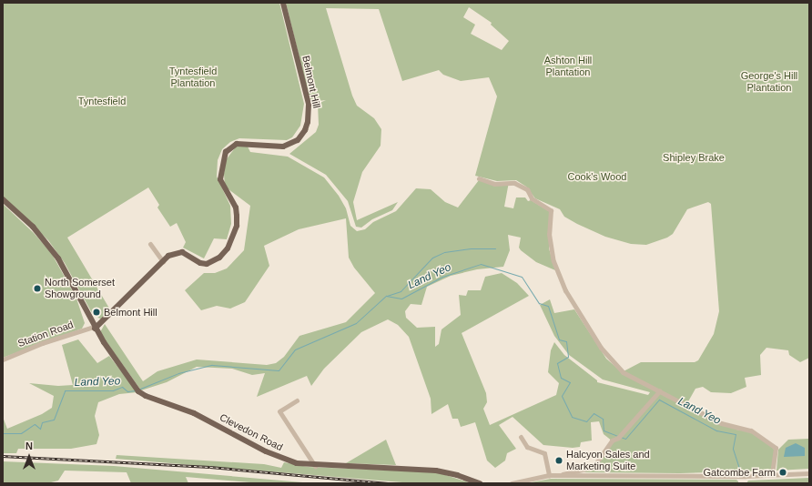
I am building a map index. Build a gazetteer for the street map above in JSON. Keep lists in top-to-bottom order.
{
  "streets": {
    "main road": ["Belmont Hill", "Clevedon Road"],
    "street": ["Station Road"]
  },
  "crossings": [
    ["Belmont Hill", "Station Road"],
    ["Belmont Hill", "Clevedon Road"],
    ["Station Road", "Clevedon Road"]
  ],
  "water": ["Land Yeo"],
  "parks": [
    "Ashton Hill Plantation",
    "Tyntesfield Plantation",
    "George's Hill Plantation",
    "Tyntesfield",
    "Shipley Brake",
    "Cook's Wood"
  ],
  "places": [
    "North Somerset Showground",
    "Belmont Hill",
    "Halcyon Sales and Marketing Suite",
    "Gatcombe Farm"
  ],
  "north": "top"
}
